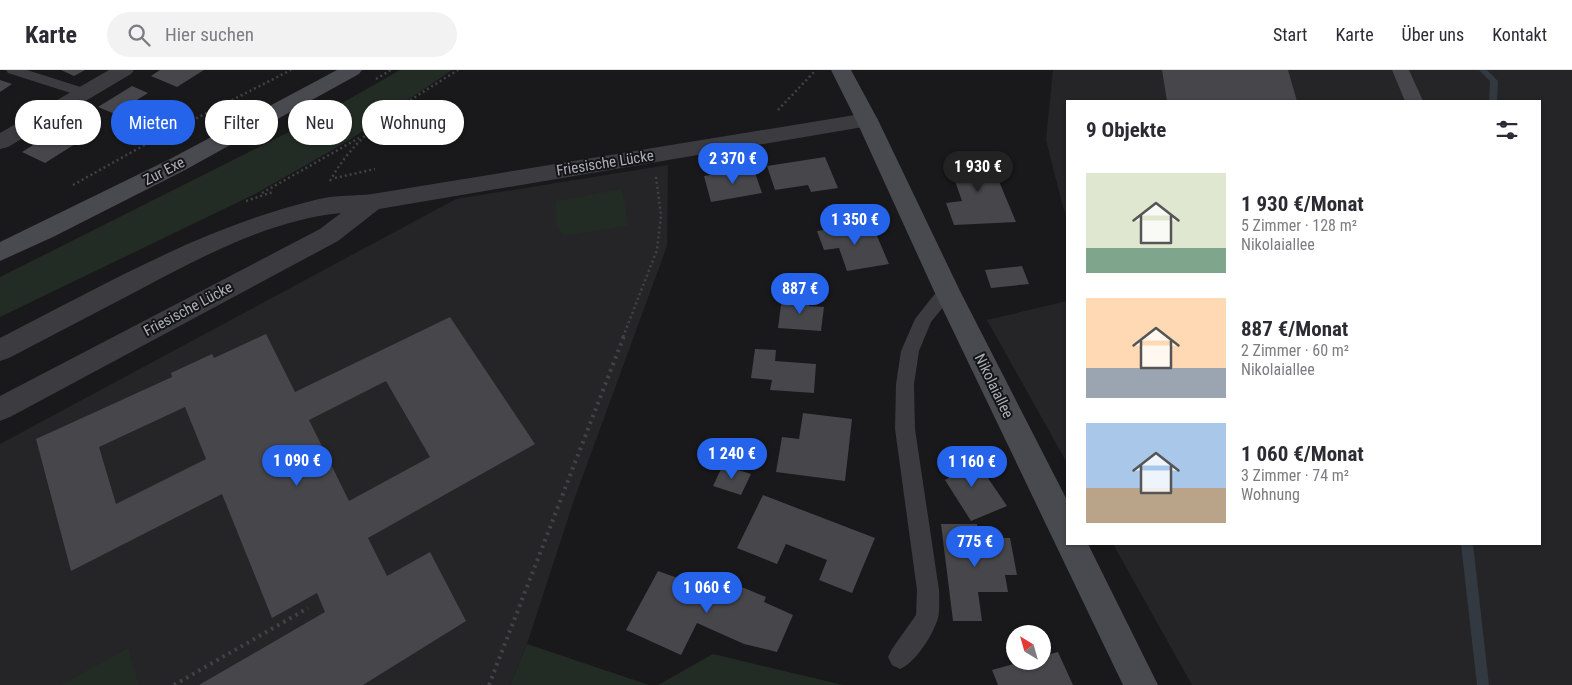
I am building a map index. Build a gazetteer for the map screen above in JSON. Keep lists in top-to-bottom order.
{
  "streets": {
    "street": ["Friesische Lücke", "Zur Exe", "Nikolaiallee"]
  },
  "crossings": [
    ["Friesische Lücke", "Nikolaiallee"]
  ],
  "north": "top left",
  "page": {
    "header": "Karte",
    "search": "Hier suchen",
    "nav": [
      "Start",
      "Karte",
      "Über uns",
      "Kontakt"
    ],
    "chip": [
      "Kaufen",
      "Mieten",
      "Filter",
      "Neu",
      "Wohnung"
    ],
    "heading": "9 Objekte",
    "price": [
      "2 370 €",
      "1 930 €",
      "1 350 €",
      "887 €",
      "1 240 €",
      "1 090 €",
      "1 160 €",
      "775 €",
      "1 060 €"
    ],
    "list": [
      {
        "name": "1 930 €/Monat",
        "note": "5 Zimmer · 128 m² · Nikolaiallee"
      },
      {
        "name": "887 €/Monat",
        "note": "2 Zimmer · 60 m² · Nikolaiallee"
      },
      {
        "name": "1 060 €/Monat",
        "note": "3 Zimmer · 74 m² · Wohnung"
      }
    ]
  }
}
